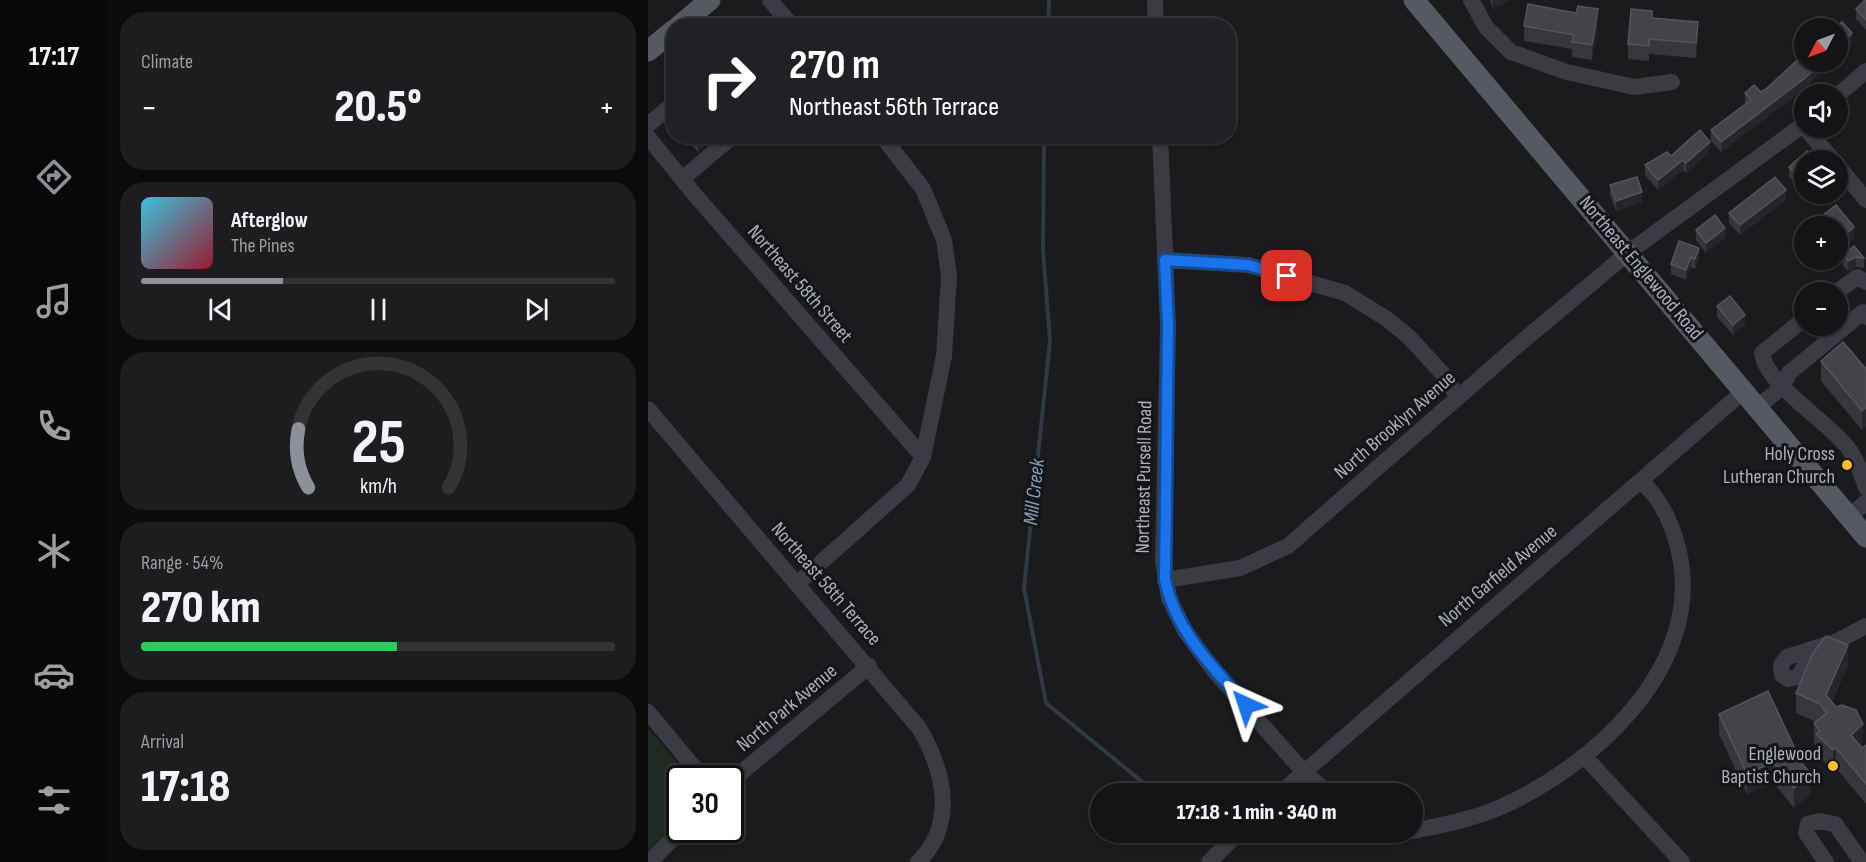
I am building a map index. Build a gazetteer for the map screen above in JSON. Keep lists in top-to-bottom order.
{
  "streets": {
    "main road": ["Northeast Englewood Road"],
    "street": [
      "Northeast 58th Street",
      "North Brooklyn Avenue",
      "Northeast Pursell Road",
      "North Garfield Avenue",
      "Northeast 58th Terrace",
      "North Park Avenue"
    ]
  },
  "crossings": [
    ["Northeast Englewood Road", "North Brooklyn Avenue"],
    ["Northeast Englewood Road", "North Garfield Avenue"],
    ["North Brooklyn Avenue", "Northeast Pursell Road"],
    ["Northeast Pursell Road", "North Garfield Avenue"],
    ["Northeast 58th Terrace", "North Park Avenue"]
  ],
  "water": ["Mill Creek"],
  "places": ["Holy Cross Lutheran Church", "Englewood Baptist Church"],
  "north": "bottom left",
  "page": {
    "tabs": "17:17",
    "tile": [
      "Climate",
      ["Range · 54%", "270 km"],
      ["Arrival", "17:18"]
    ],
    "map_buttons": ["+", "−"],
    "turn": ["270 m", "Northeast 56th Terrace"],
    "heat": ["−", "20.5°", "+"],
    "song": ["Afterglow", "The Pines"],
    "limit": "30",
    "trip": "17:18 · 1 min · 340 m",
    "gauge": ["25", "km/h"]
  }
}
